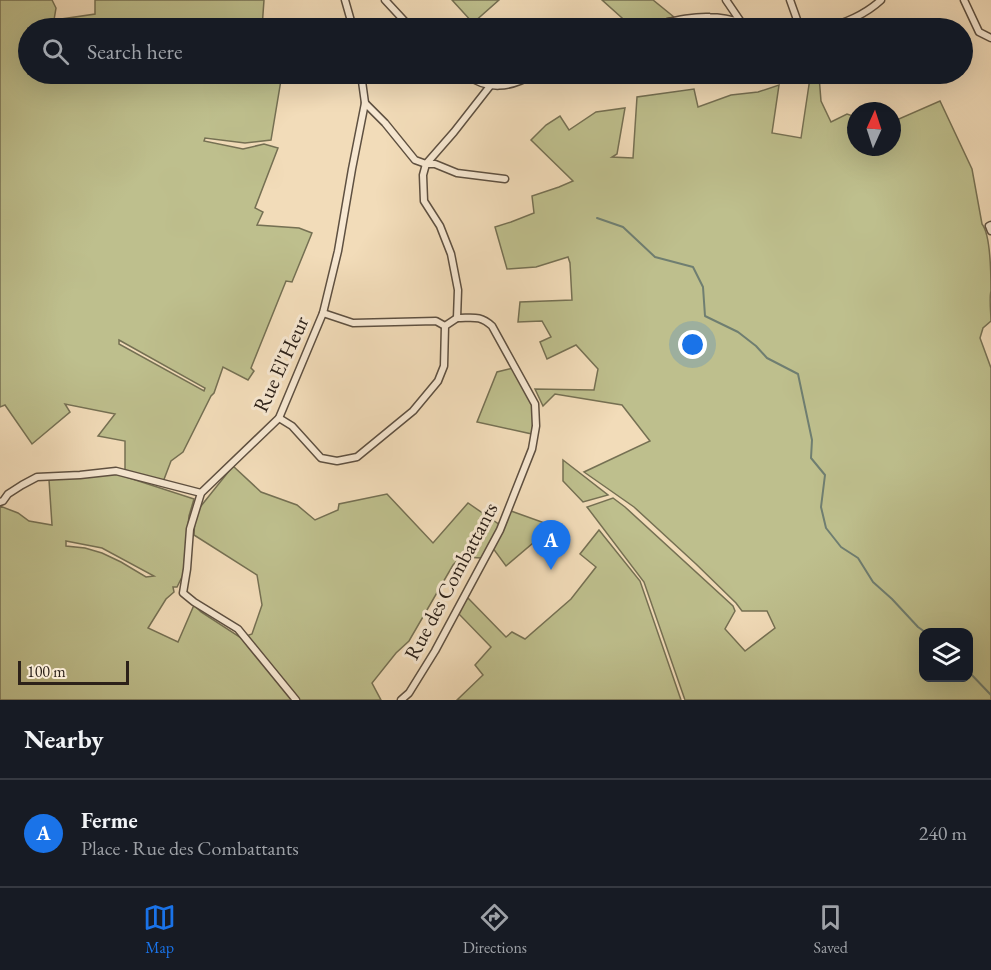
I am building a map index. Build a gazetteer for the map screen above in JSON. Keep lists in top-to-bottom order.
{
  "streets": {
    "street": ["Rue El'Heur", "Rue des Combattants"]
  },
  "scale_bar": "100 m",
  "north": "top",
  "page": {
    "search": "Search here",
    "pins": "A",
    "scale": "100 m",
    "heading": "Nearby",
    "list": [
      {
        "mark": "A",
        "name": "Ferme",
        "note": "Place · Rue des Combattants",
        "value": "240 m"
      }
    ],
    "nav": ["Map", "Directions", "Saved"]
  }
}
